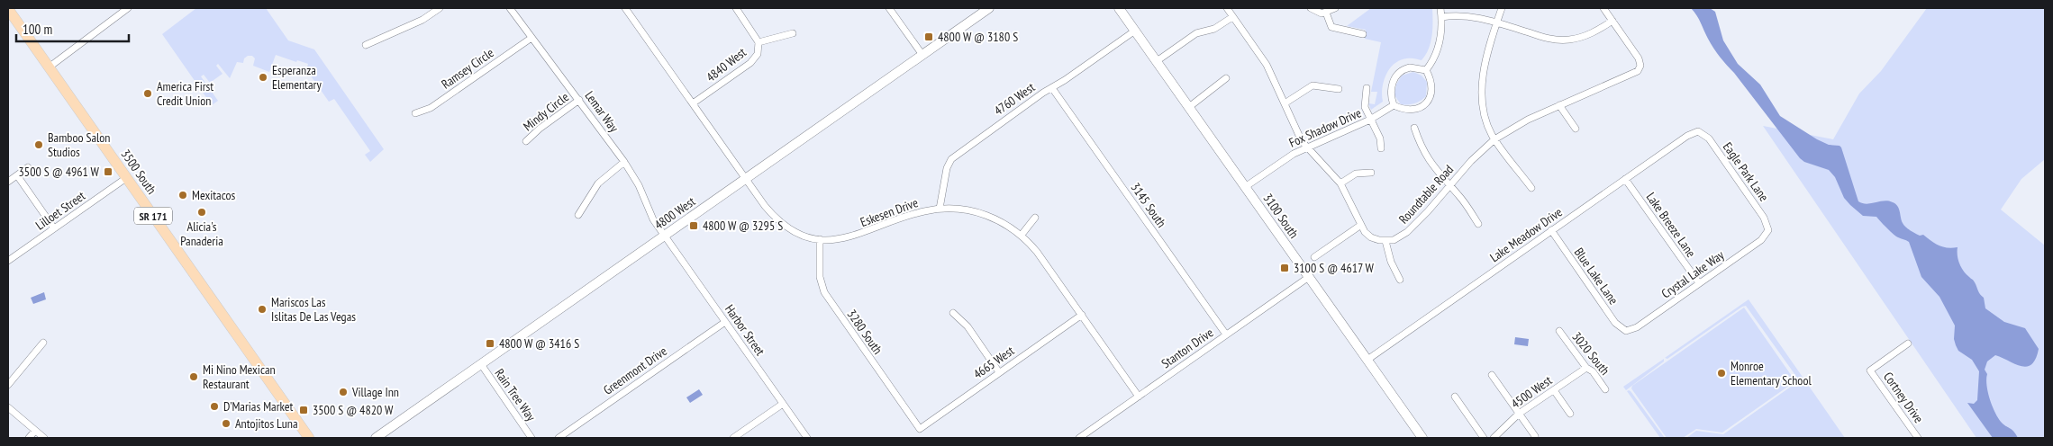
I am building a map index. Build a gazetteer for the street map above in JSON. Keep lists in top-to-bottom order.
{
  "streets": {
    "main road": [
      "3500 South",
      "4800 West",
      "SR 171",
      "3100 South"
    ],
    "street": [
      "4840 West",
      "Ramsey Circle",
      "4760 West",
      "Mindy Circle",
      "Lemar Way",
      "Fox Shadow Drive",
      "Eagle Park Lane",
      "Roundtable Road",
      "3145 South",
      "Lilloet Street",
      "Eskesen Drive",
      "Lake Breeze Lane",
      "Lake Meadow Drive",
      "Crystal Lake Way",
      "Blue Lake Lane",
      "Harbor Street",
      "3280 South",
      "Stanton Drive",
      "3020 South",
      "4665 West",
      "Greenmont Drive",
      "4500 West",
      "Rain Tree Way",
      "Cortney Drive"
    ]
  },
  "crossings": [
    ["Ramsey Circle", "Lemar Way"],
    ["4760 West", "3145 South"],
    ["4760 West", "Eskesen Drive"],
    ["4760 West", "3100 South"],
    ["Mindy Circle", "Lemar Way"],
    ["Lemar Way", "4800 West"],
    ["Lemar Way", "Harbor Street"],
    ["Fox Shadow Drive", "3100 South"],
    ["3500 South", "Lilloet Street"],
    ["Eagle Park Lane", "Lake Meadow Drive"],
    ["Eagle Park Lane", "Crystal Lake Way"],
    ["3145 South", "Stanton Drive"],
    ["Eskesen Drive", "4800 West"],
    ["Eskesen Drive", "3280 South"],
    ["Eskesen Drive", "Stanton Drive"],
    ["Eskesen Drive", "4665 West"],
    ["4800 West", "Harbor Street"],
    ["4800 West", "Rain Tree Way"],
    ["3100 South", "Lake Meadow Drive"],
    ["3100 South", "Stanton Drive"],
    ["Lake Breeze Lane", "Lake Meadow Drive"],
    ["Lake Breeze Lane", "Crystal Lake Way"],
    ["Lake Meadow Drive", "Blue Lake Lane"],
    ["Crystal Lake Way", "Blue Lake Lane"],
    ["Harbor Street", "Greenmont Drive"],
    ["3280 South", "4665 West"],
    ["3020 South", "4500 West"]
  ],
  "places": {
    "transit": [
      "4800 W @ 3180 S",
      "3500 S @ 4961 W",
      "4800 W @ 3295 S",
      "3100 S @ 4617 W",
      "4800 W @ 3416 S",
      "3500 S @ 4820 W"
    ],
    "other": [
      "Esperanza Elementary",
      "America First Credit Union",
      "Bamboo Salon Studios",
      "Mexitacos",
      "Alicia's Panaderia",
      "Mariscos Las Islitas De Las Vegas",
      "Monroe Elementary School",
      "Mi Nino Mexican Restaurant",
      "Village Inn",
      "D'Marias Market",
      "Antojitos Luna"
    ]
  },
  "scale_bar": "100 m"
}
